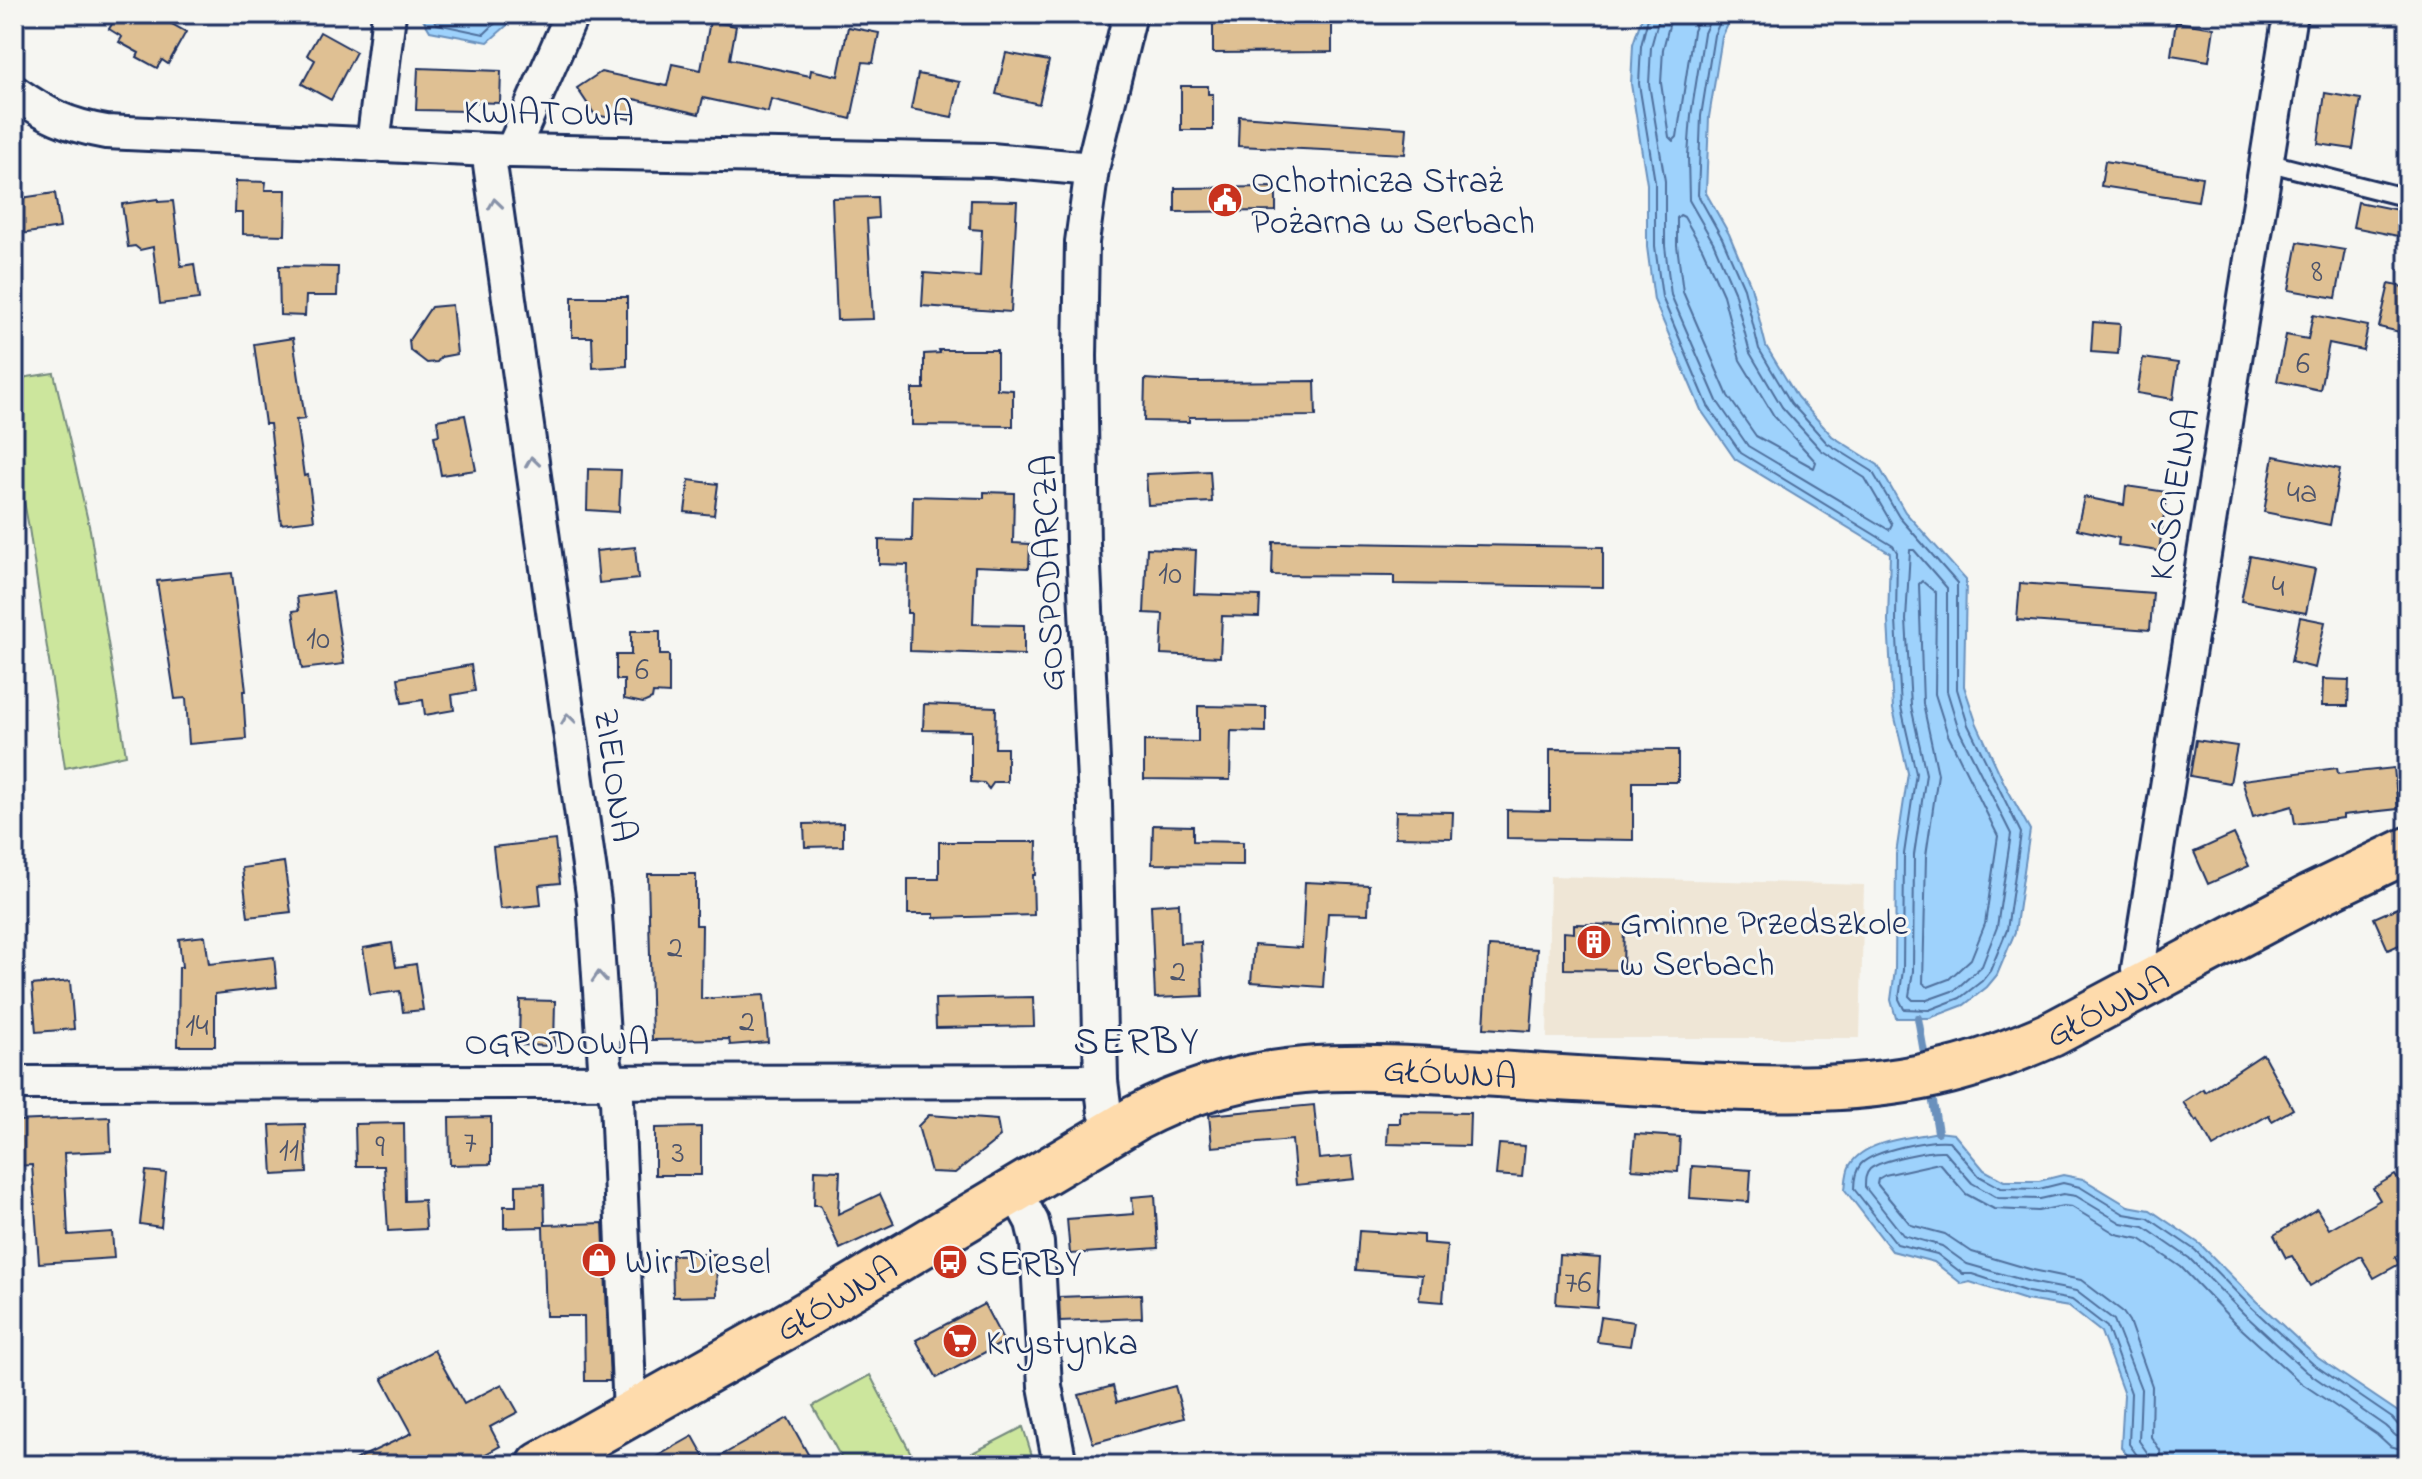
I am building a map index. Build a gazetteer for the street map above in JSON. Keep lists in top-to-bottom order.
{
  "streets": {
    "main road": ["GŁÓWNA"],
    "street": [
      "KWIATOWA",
      "KOŚCIELNA",
      "GOSPODARCZA",
      "ZIELONA",
      "OGRODOWA"
    ]
  },
  "crossings": [
    ["KWIATOWA", "GOSPODARCZA"],
    ["KWIATOWA", "ZIELONA"],
    ["KOŚCIELNA", "GŁÓWNA"],
    ["GOSPODARCZA", "GŁÓWNA"],
    ["GOSPODARCZA", "OGRODOWA"],
    ["ZIELONA", "GŁÓWNA"],
    ["ZIELONA", "OGRODOWA"]
  ],
  "one_way": ["ZIELONA"],
  "districts": ["SERBY"],
  "places": {
    "public building": ["Ochotnicza Straż Pożarna w Serbach"],
    "building": ["Gminne Przedszkole w Serbach"],
    "shop": ["Wir Diesel"],
    "bus stop": ["SERBY"],
    "supermarket": ["Krystynka"]
  },
  "house_numbers": [
    "8",
    "6",
    "4a",
    "10",
    "4",
    "10",
    "6",
    "2",
    "2",
    "2",
    "14",
    "7",
    "9",
    "11",
    "3",
    "76"
  ]
}
